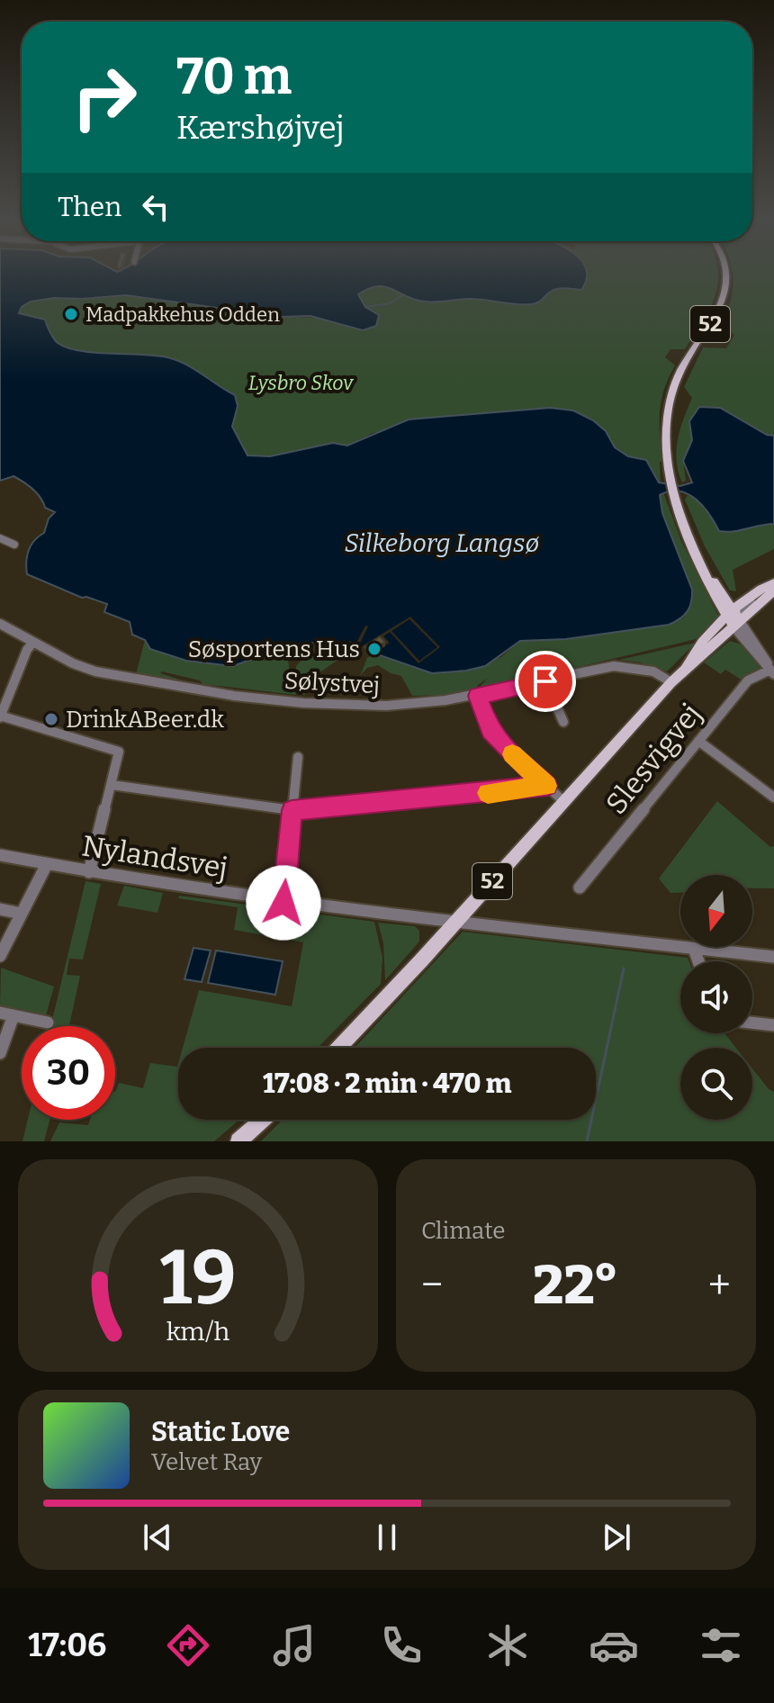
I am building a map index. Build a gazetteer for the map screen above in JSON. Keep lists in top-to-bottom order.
{
  "streets": {
    "main road": ["52"],
    "street": ["Sølystvej", "Slesvigvej", "Nylandsvej"]
  },
  "crossings": [
    ["52", "Sølystvej"],
    ["52", "Nylandsvej"]
  ],
  "water": ["Silkeborg Langsø"],
  "parks": ["Lysbro Skov"],
  "places": ["Madpakkehus Odden", "Søsportens Hus", "DrinkABeer.dk"],
  "north": "bottom",
  "page": {
    "turn": ["70 m", "Kærshøjvej"],
    "then": "Then",
    "limit": "30",
    "trip": "17:08 · 2 min · 470 m",
    "tile": "Climate",
    "heat": ["−", "22°", "+"],
    "song": ["Static Love", "Velvet Ray"],
    "tabs": "17:06",
    "gauge": ["19", "km/h"]
  }
}
